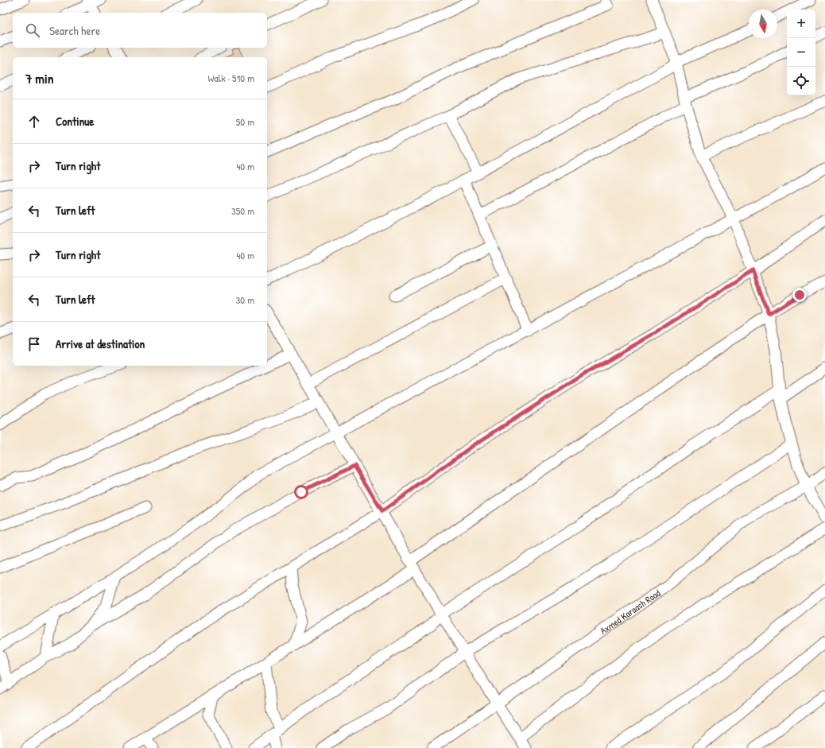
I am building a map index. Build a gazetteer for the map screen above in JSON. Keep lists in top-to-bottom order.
{
  "streets": {
    "street": ["Axmed Karaash Road"]
  },
  "north": "bottom",
  "page": {
    "map_buttons": ["+", "−"],
    "search": "Search here",
    "heading": ["7 min", "Walk · 510 m"],
    "list": [
      ["Continue", "50 m"],
      ["Turn right", "40 m"],
      ["Turn left", "350 m"],
      ["Turn right", "40 m"],
      ["Turn left", "30 m"],
      "Arrive at destination"
    ]
  }
}
